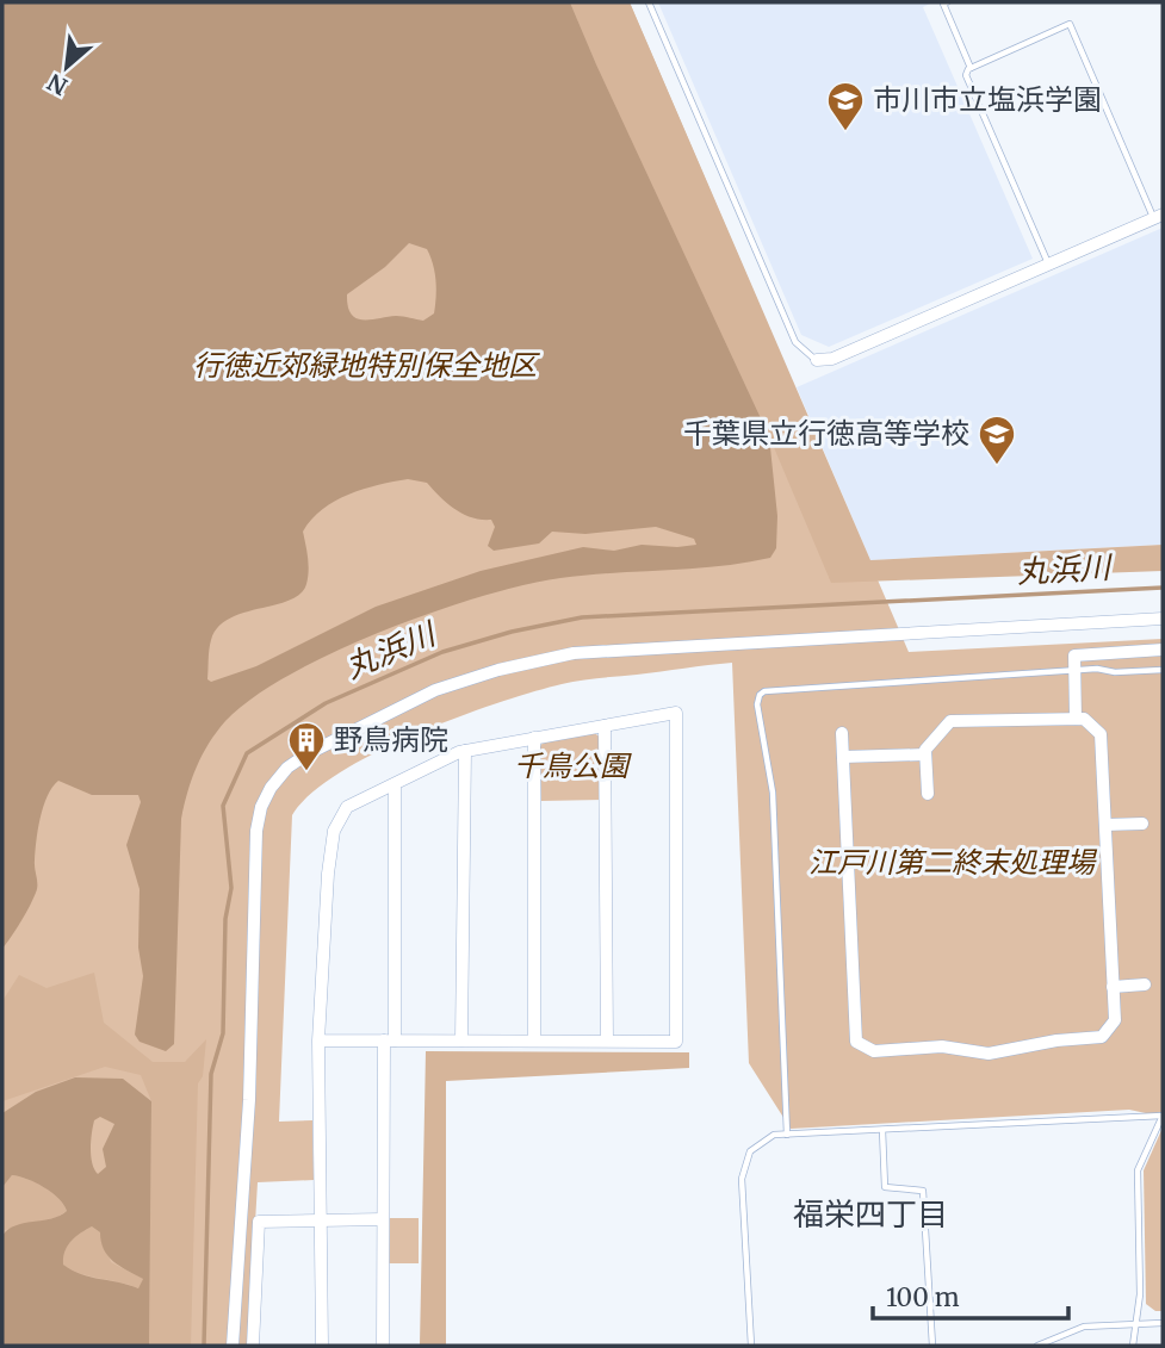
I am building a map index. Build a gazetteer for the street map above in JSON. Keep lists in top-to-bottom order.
{
  "districts": ["福栄四丁目"],
  "water": ["丸浜川"],
  "parks": ["行徳近郊緑地特別保全地区", "千鳥公園", "江戸川第二終末処理場"],
  "places": {
    "school or university": ["市川市立塩浜学園", "千葉県立行徳高等学校"],
    "building": ["野鳥病院"]
  },
  "scale_bar": "100 m",
  "north": "bottom left"
}
